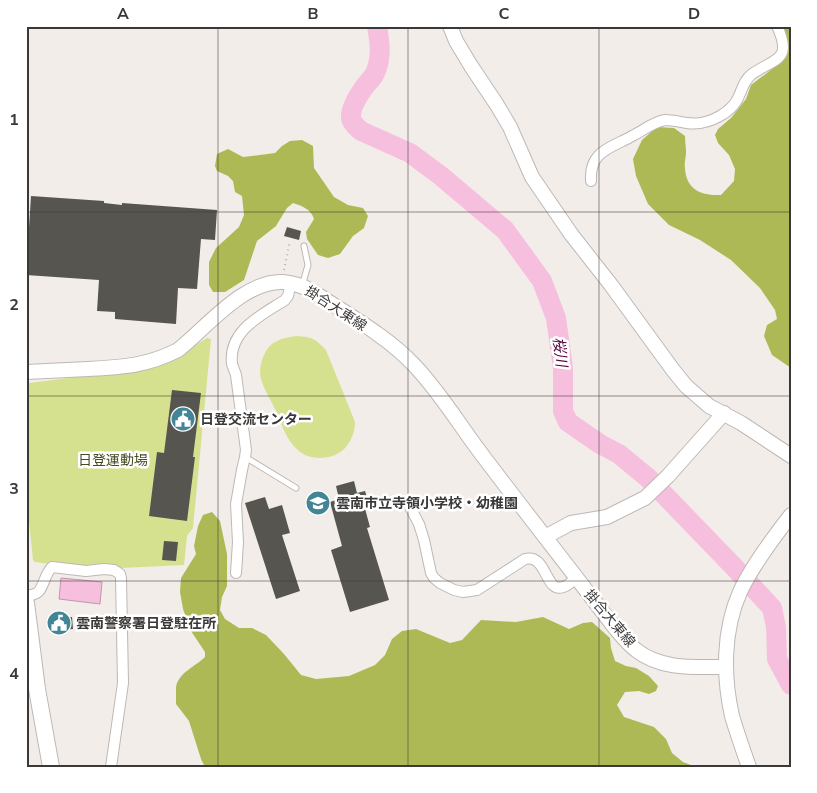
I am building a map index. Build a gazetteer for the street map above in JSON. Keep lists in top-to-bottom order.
{
  "streets": {
    "main road": ["掛合大東線"]
  },
  "water": ["桜川"],
  "parks": ["日登運動場"],
  "places": {
    "public building": ["日登交流センター", "雲南警察署日登駐在所"],
    "school or university": ["雲南市立寺領小学校・幼稚園"]
  },
  "grid": {
    "columns": [
      "A",
      "B",
      "C",
      "D"
    ],
    "rows": [
      "1",
      "2",
      "3",
      "4"
    ]
  }
}
